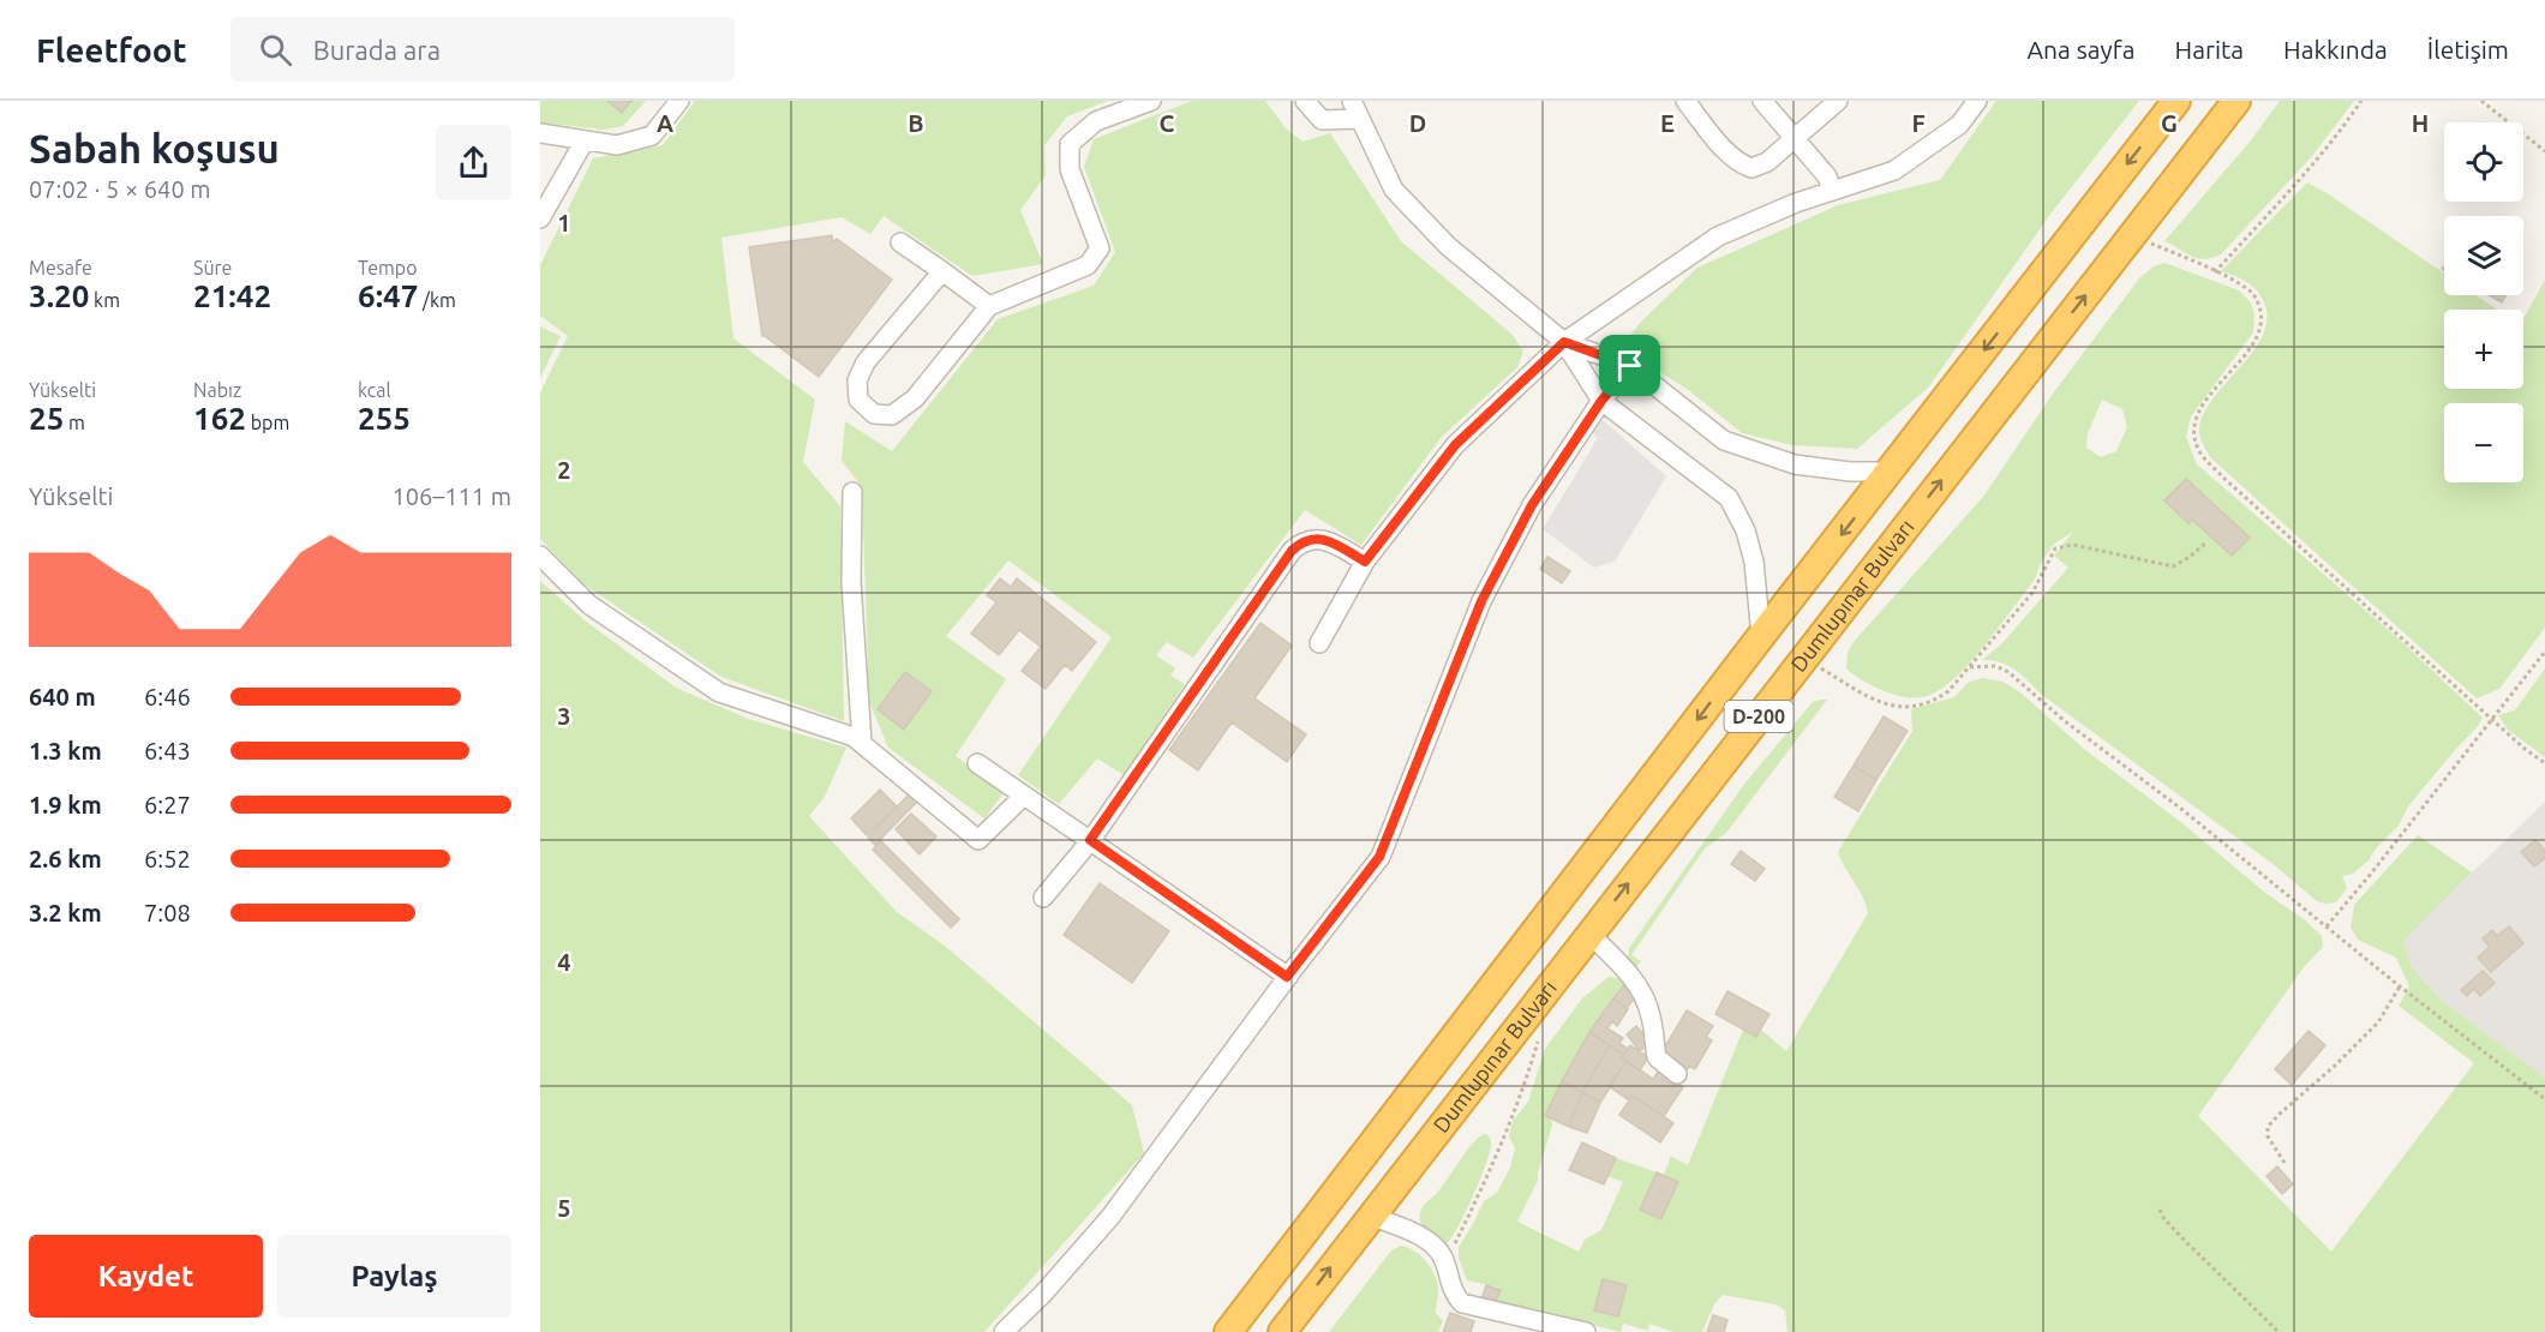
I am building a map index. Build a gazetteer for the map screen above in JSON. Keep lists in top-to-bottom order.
{
  "streets": {
    "highway": ["Dumlupınar Bulvarı", "D-200"]
  },
  "page": {
    "header": "Fleetfoot",
    "search": "Burada ara",
    "nav": [
      "Ana sayfa",
      "Harita",
      "Hakkında",
      "İletişim"
    ],
    "heading": ["Sabah koşusu", "07:02 · 5 × 640 m"],
    "map_buttons": ["+", "−"],
    "stats": [
      ["Mesafe", "3.20 km"],
      ["Süre", "21:42"],
      ["Tempo", "6:47 /km"],
      ["Yükselti", "25 m"],
      ["Nabız", "162 bpm"],
      ["kcal", "255"]
    ],
    "chart": ["Yükselti", "106–111 m"],
    "list": [
      {
        "name": "640 m",
        "note": "6:46"
      },
      {
        "name": "1.3 km",
        "note": "6:43"
      },
      {
        "name": "1.9 km",
        "note": "6:27"
      },
      {
        "name": "2.6 km",
        "note": "6:52"
      },
      {
        "name": "3.2 km",
        "note": "7:08"
      }
    ],
    "buttons": ["Kaydet", "Paylaş"]
  },
  "grid": {
    "columns": [
      "A",
      "B",
      "C",
      "D",
      "E",
      "F",
      "G",
      "H"
    ],
    "rows": [
      "1",
      "2",
      "3",
      "4",
      "5"
    ]
  }
}
